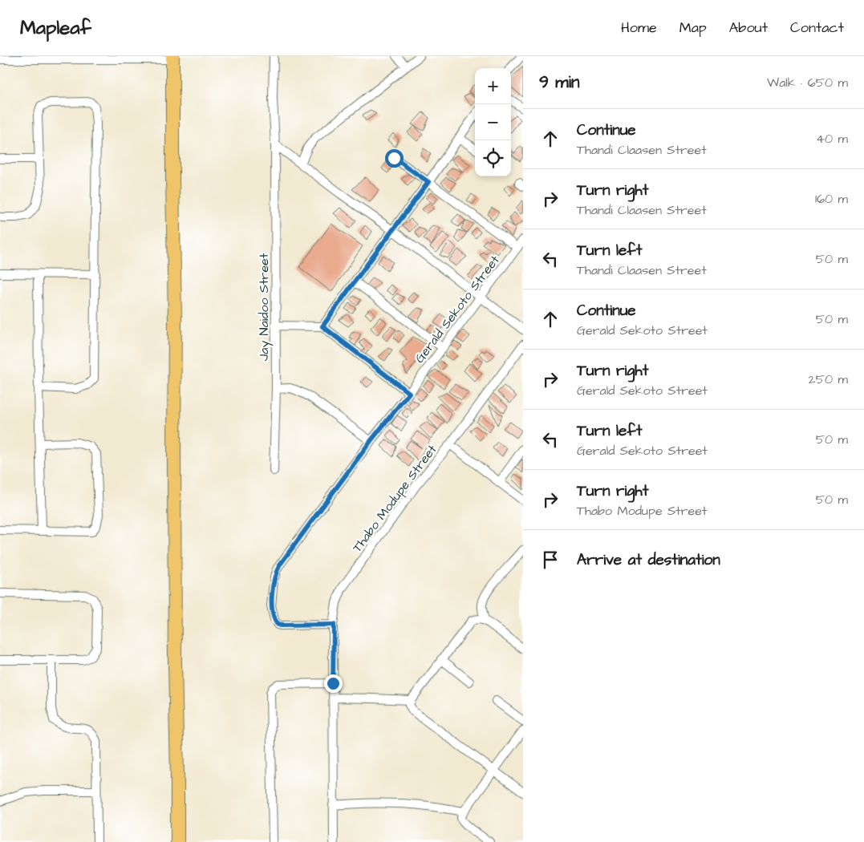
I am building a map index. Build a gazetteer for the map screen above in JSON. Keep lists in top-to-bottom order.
{
  "streets": {
    "street": ["Jay Naidoo Street", "Gerald Sekoto Street", "Thabo Modupe Street"]
  },
  "crossings": [
    ["Gerald Sekoto Street", "Thabo Modupe Street"]
  ],
  "page": {
    "header": "Mapleaf",
    "nav": [
      "Home",
      "Map",
      "About",
      "Contact"
    ],
    "heading": ["9 min", "Walk · 650 m"],
    "map_buttons": ["+", "−"],
    "list": [
      ["Continue", "Thandi Claasen Street", "40 m"],
      ["Turn right", "Thandi Claasen Street", "160 m"],
      ["Turn left", "Thandi Claasen Street", "50 m"],
      ["Continue", "Gerald Sekoto Street", "50 m"],
      ["Turn right", "Gerald Sekoto Street", "250 m"],
      ["Turn left", "Gerald Sekoto Street", "50 m"],
      ["Turn right", "Thabo Modupe Street", "50 m"],
      "Arrive at destination"
    ]
  }
}
